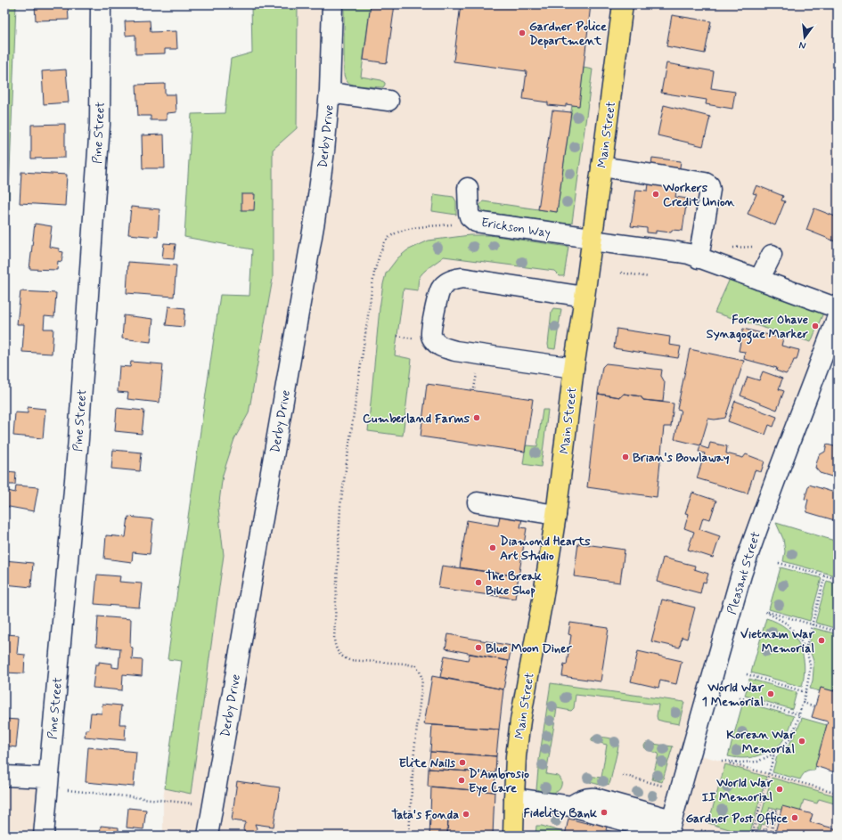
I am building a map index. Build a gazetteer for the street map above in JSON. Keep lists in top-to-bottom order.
{
  "streets": {
    "main road": ["Main Street"],
    "street": [
      "Pine Street",
      "Derby Drive",
      "Erickson Way",
      "Pleasant Street"
    ]
  },
  "crossings": [
    ["Main Street", "Erickson Way"]
  ],
  "places": [
    "Gardner Police Department",
    "Workers Credit Union",
    "Former Ohave Synagogue Marker",
    "Cumberland Farms",
    "Brian's Bowlaway",
    "Diamond Hearts Art Studio",
    "The Break Bike Shop",
    "Vietnam War Memorial",
    "Blue Moon Diner",
    "World War 1 Memorial",
    "Korean War Memorial",
    "Elite Nails",
    "D'Ambrosio Eye Care",
    "World War II Memorial",
    "Fidelity Bank",
    "Tata's Fonda",
    "Gardner Post Office"
  ],
  "north": "bottom"
}
